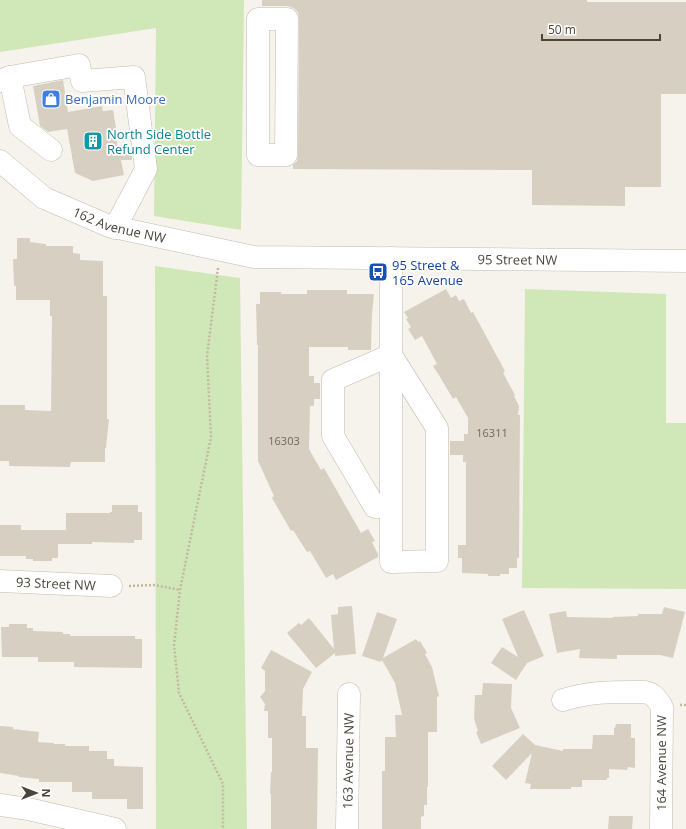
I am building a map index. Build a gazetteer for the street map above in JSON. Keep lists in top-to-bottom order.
{
  "streets": {
    "street": [
      "162 Avenue NW",
      "95 Street NW",
      "93 Street NW",
      "163 Avenue NW",
      "164 Avenue NW"
    ]
  },
  "crossings": [
    ["162 Avenue NW", "95 Street NW"]
  ],
  "places": {
    "shop": ["Benjamin Moore"],
    "building": ["North Side Bottle Refund Center"],
    "bus stop": ["95 Street & 165 Avenue"]
  },
  "house_numbers": ["16311", "16303"],
  "scale_bar": "50 m",
  "north": "right"
}
